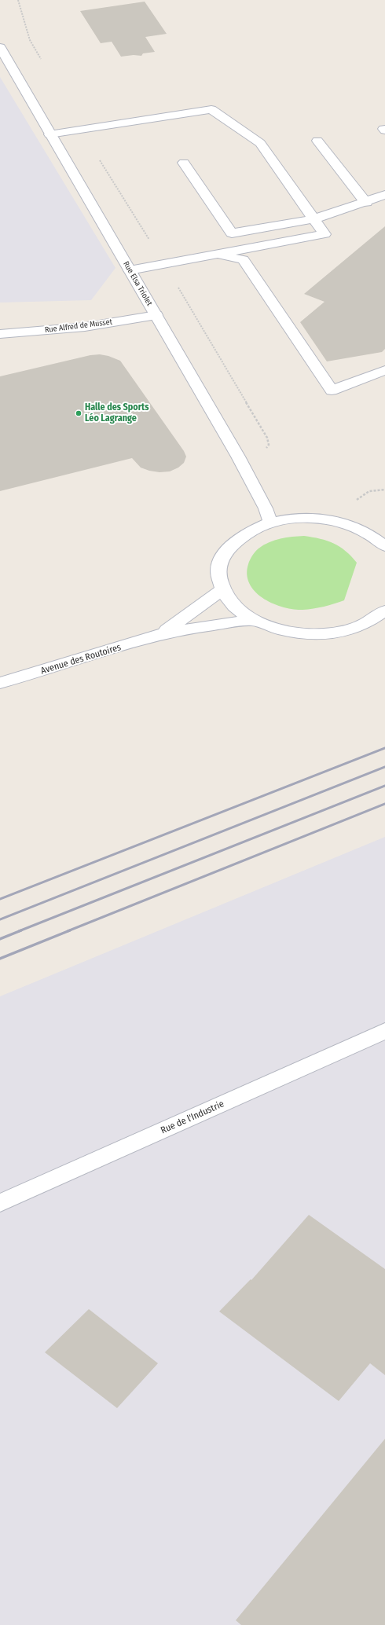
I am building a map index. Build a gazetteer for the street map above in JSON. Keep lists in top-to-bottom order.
{
  "streets": {
    "street": [
      "Rue Elsa Triolet",
      "Rue Alfred de Musset",
      "Avenue des Routoires",
      "Rue de l'Industrie"
    ]
  },
  "crossings": [
    ["Rue Elsa Triolet", "Rue Alfred de Musset"],
    ["Rue Elsa Triolet", "Avenue des Routoires"]
  ],
  "places": ["Halle des Sports Léo Lagrange"]
}
